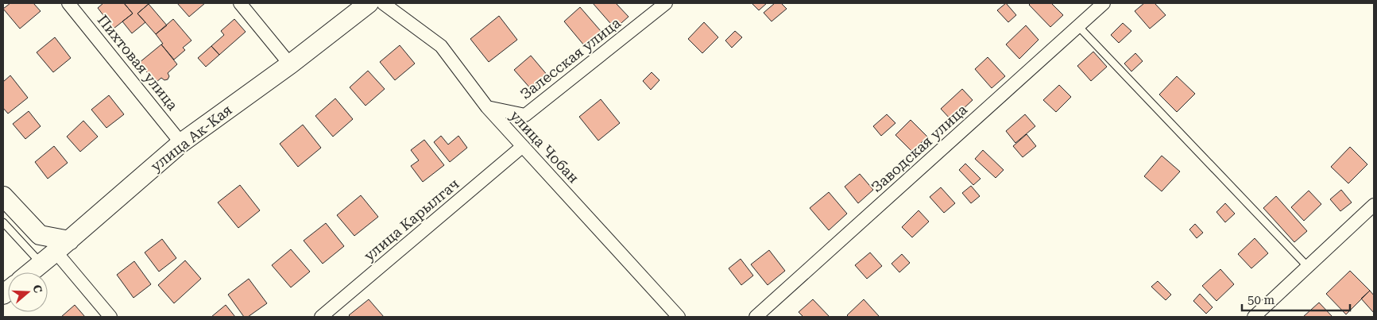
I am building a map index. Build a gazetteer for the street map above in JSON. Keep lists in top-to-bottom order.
{
  "streets": {
    "main road": ["улица Ак-Кая"],
    "street": [
      "Залесская улица",
      "Пихтовая улица",
      "улица Чобан",
      "Заводская улица",
      "улица Карылгач"
    ]
  },
  "crossings": [
    ["Залесская улица", "улица Чобан"],
    ["Пихтовая улица", "улица Ак-Кая"],
    ["улица Чобан", "улица Карылгач"]
  ],
  "scale_bar": "50 m",
  "north": "right"
}
